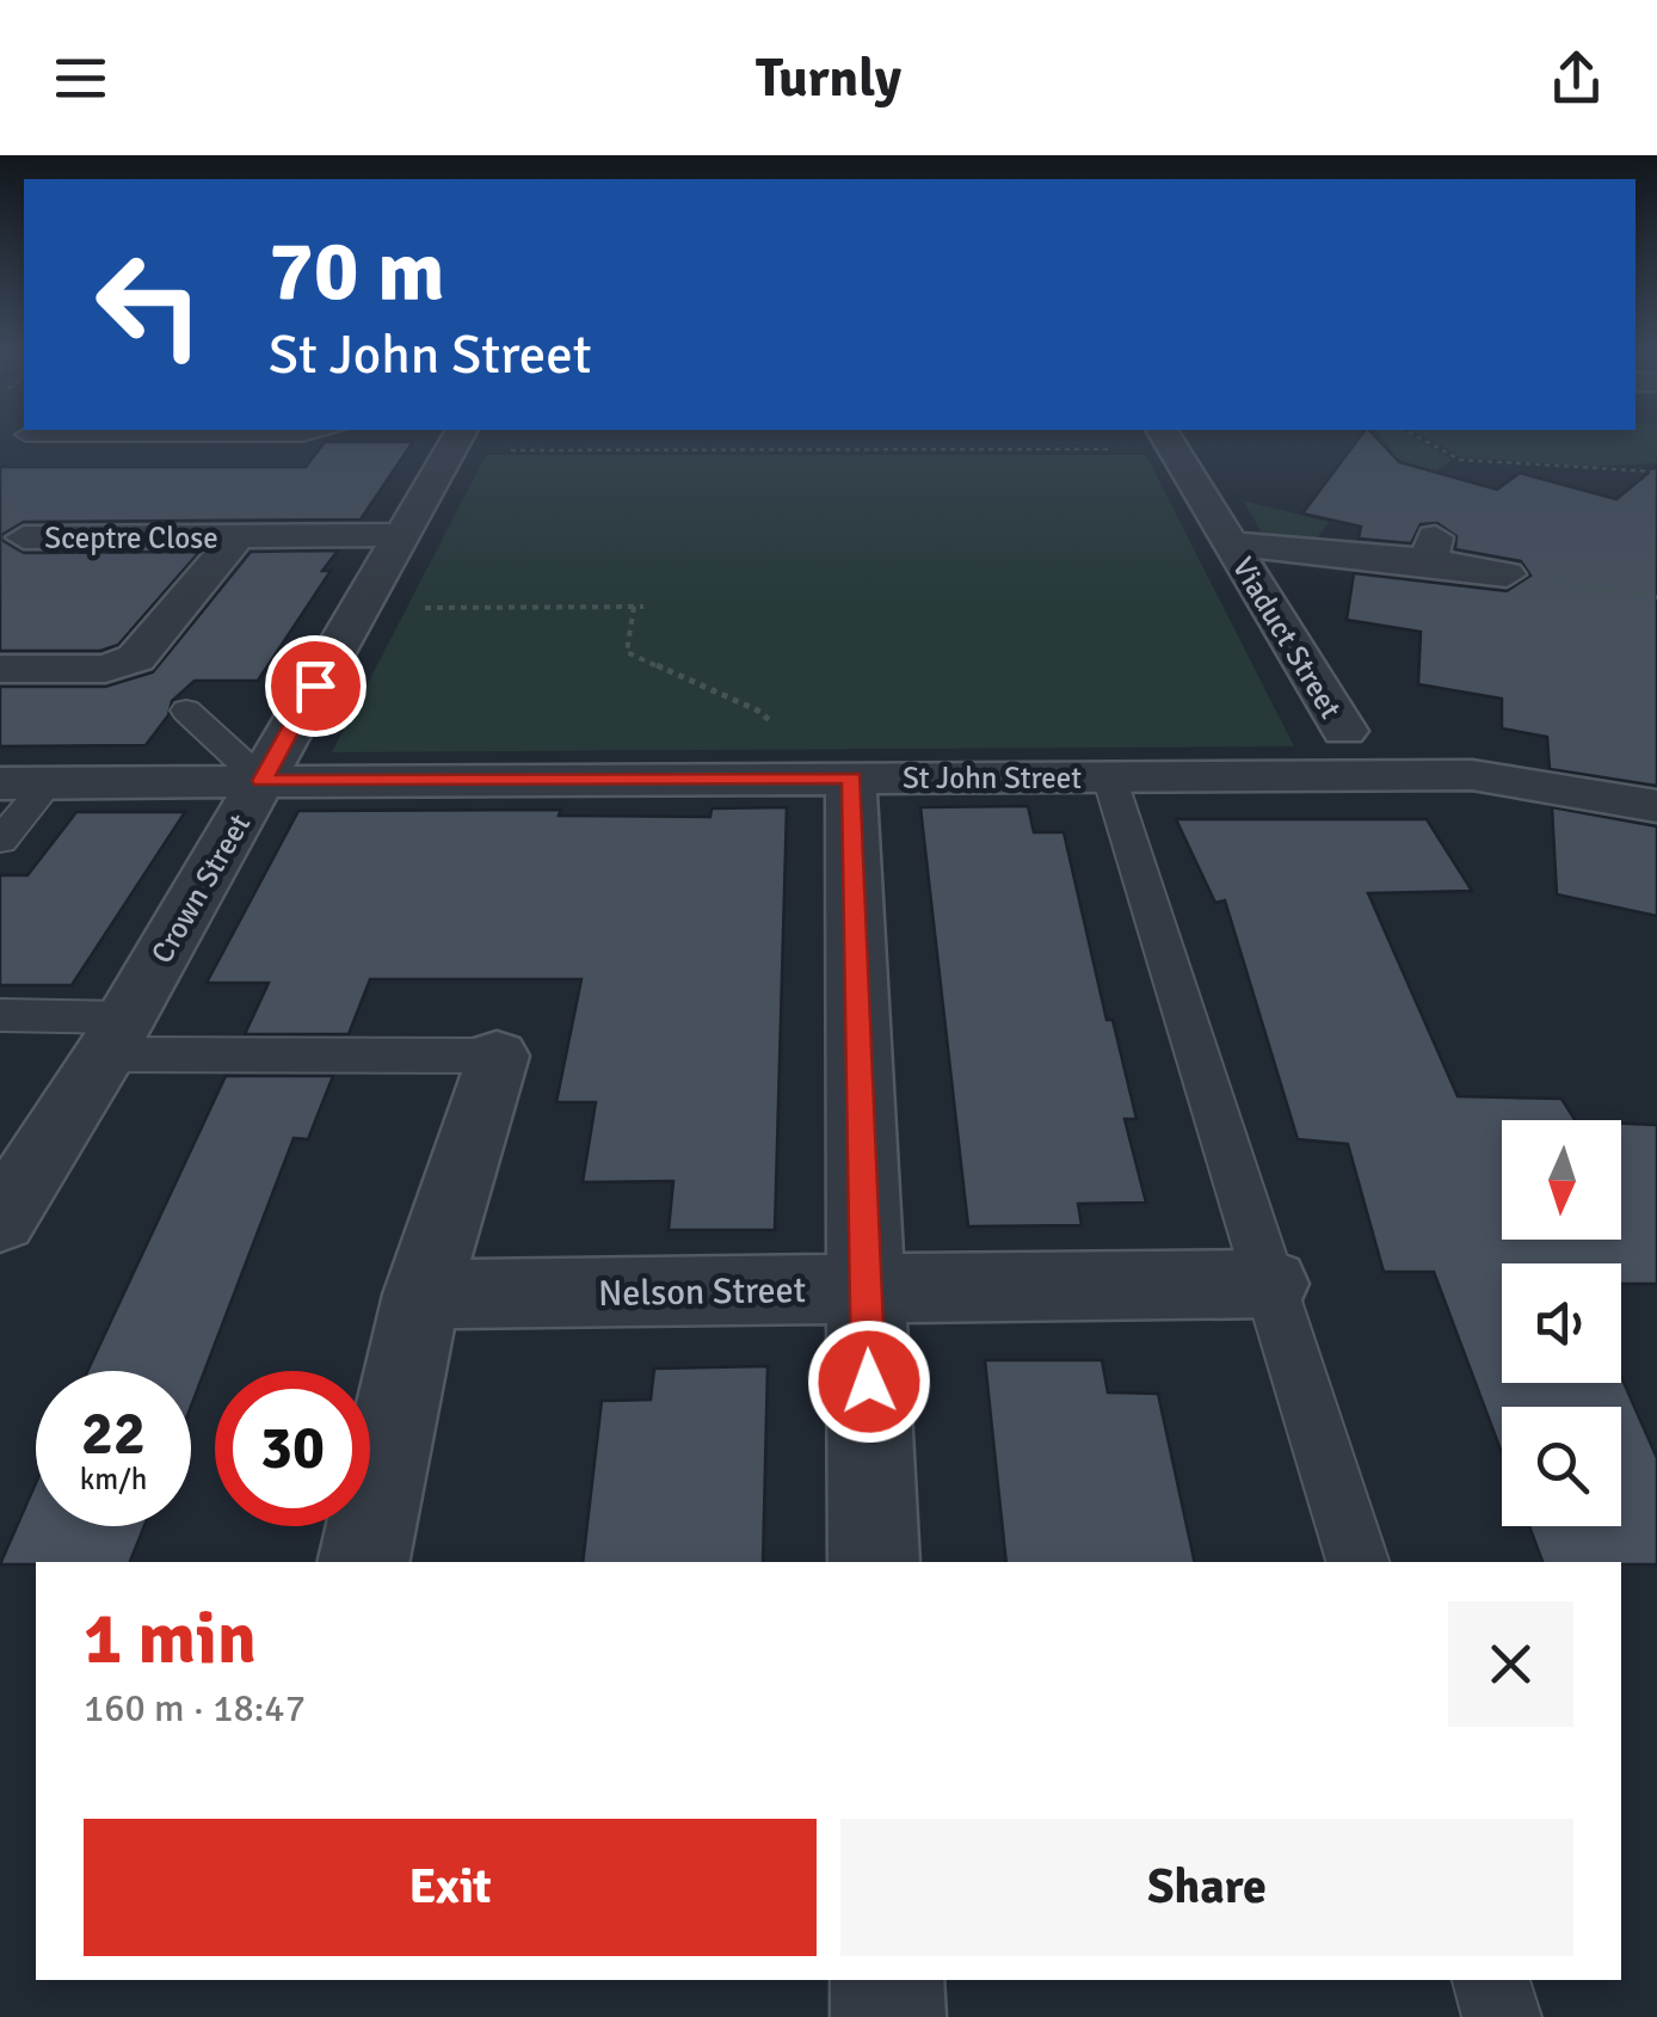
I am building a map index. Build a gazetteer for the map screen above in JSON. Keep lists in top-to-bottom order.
{
  "streets": {
    "street": [
      "Sceptre Close",
      "Viaduct Street",
      "St John Street",
      "Crown Street",
      "Nelson Street"
    ]
  },
  "crossings": [
    ["Sceptre Close", "Crown Street"],
    ["St John Street", "Crown Street"]
  ],
  "north": "bottom",
  "page": {
    "header": "Turnly",
    "turn": ["70 m", "St John Street"],
    "speed": "22 km/h",
    "limit": "30",
    "heading": ["1 min", "160 m · 18:47"],
    "buttons": ["Exit", "Share"]
  }
}
